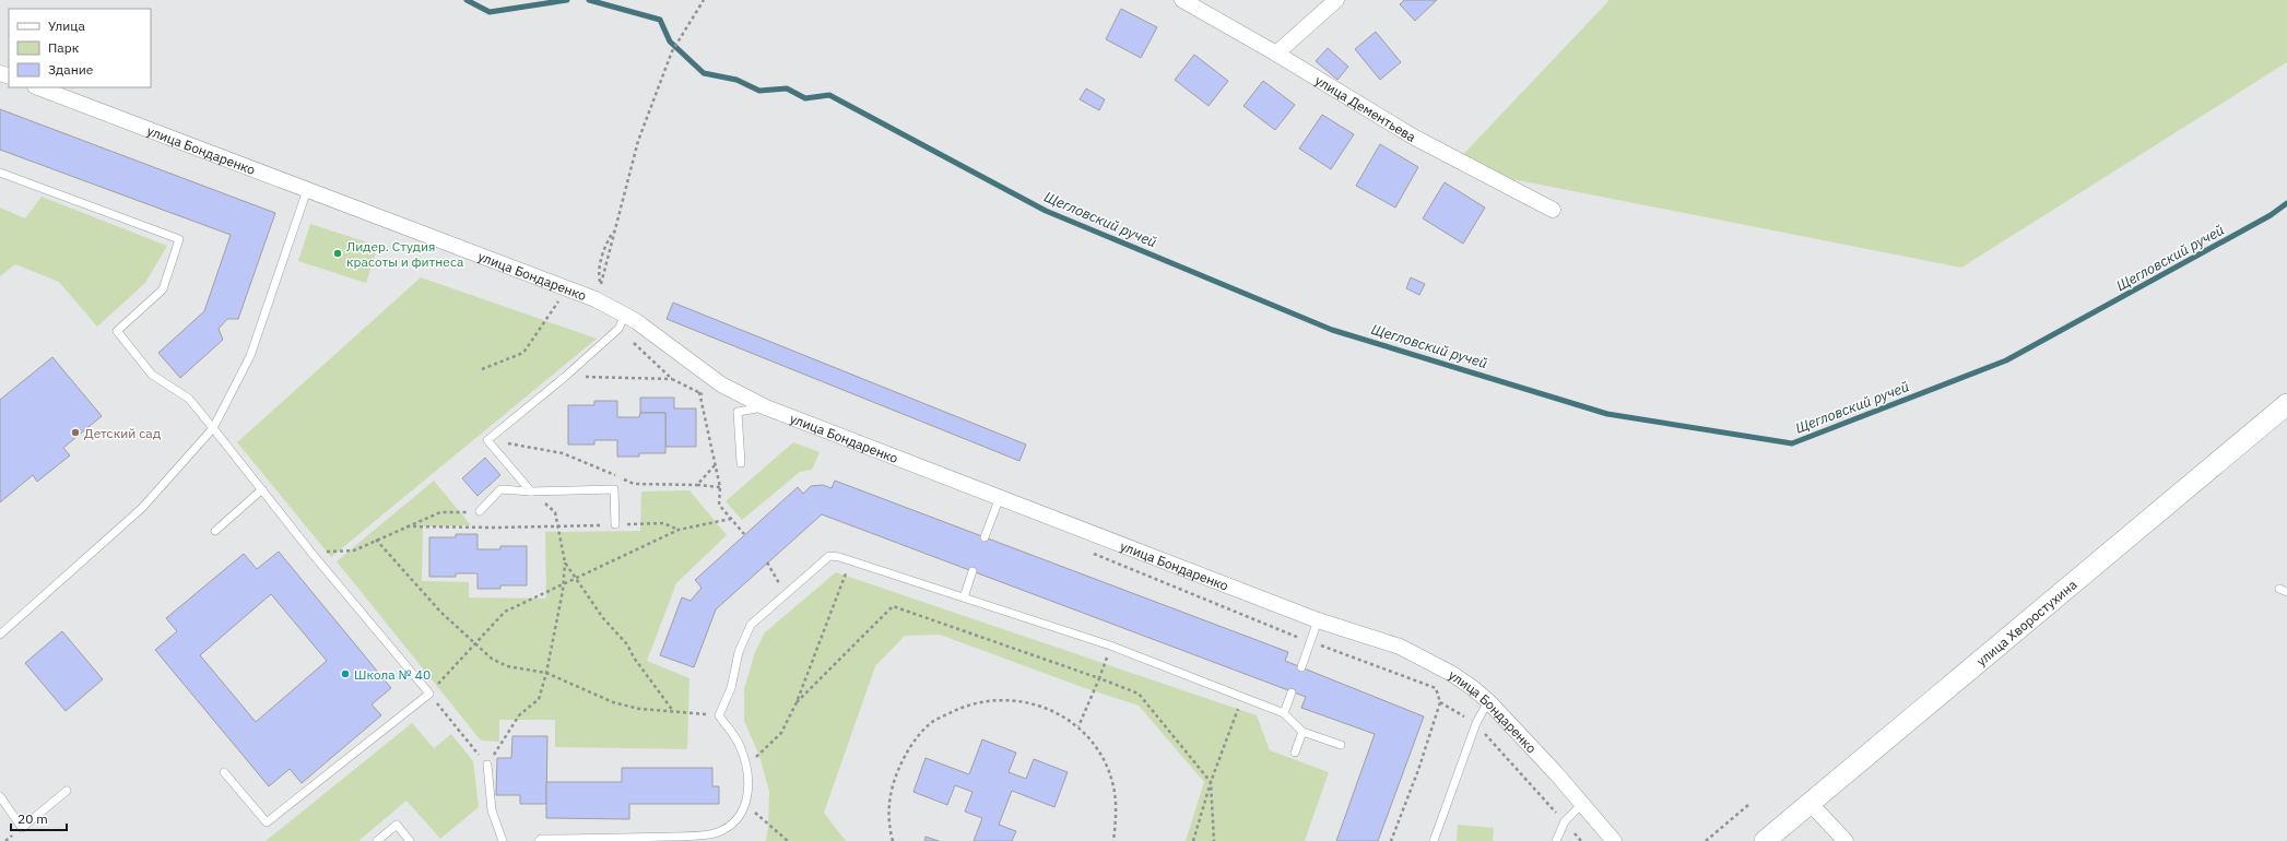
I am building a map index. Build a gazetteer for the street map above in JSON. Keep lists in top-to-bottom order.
{
  "streets": {
    "street": ["улица Дементьева", "улица Бондаренко", "улица Хворостухина"]
  },
  "water": ["Щегловский ручей"],
  "places": ["Лидер. Студия красоты и фитнеса", "Детский сад", "Школа № 40"],
  "legend": ["Улица", "Парк", "Здание"],
  "scale_bar": "20 m"
}
